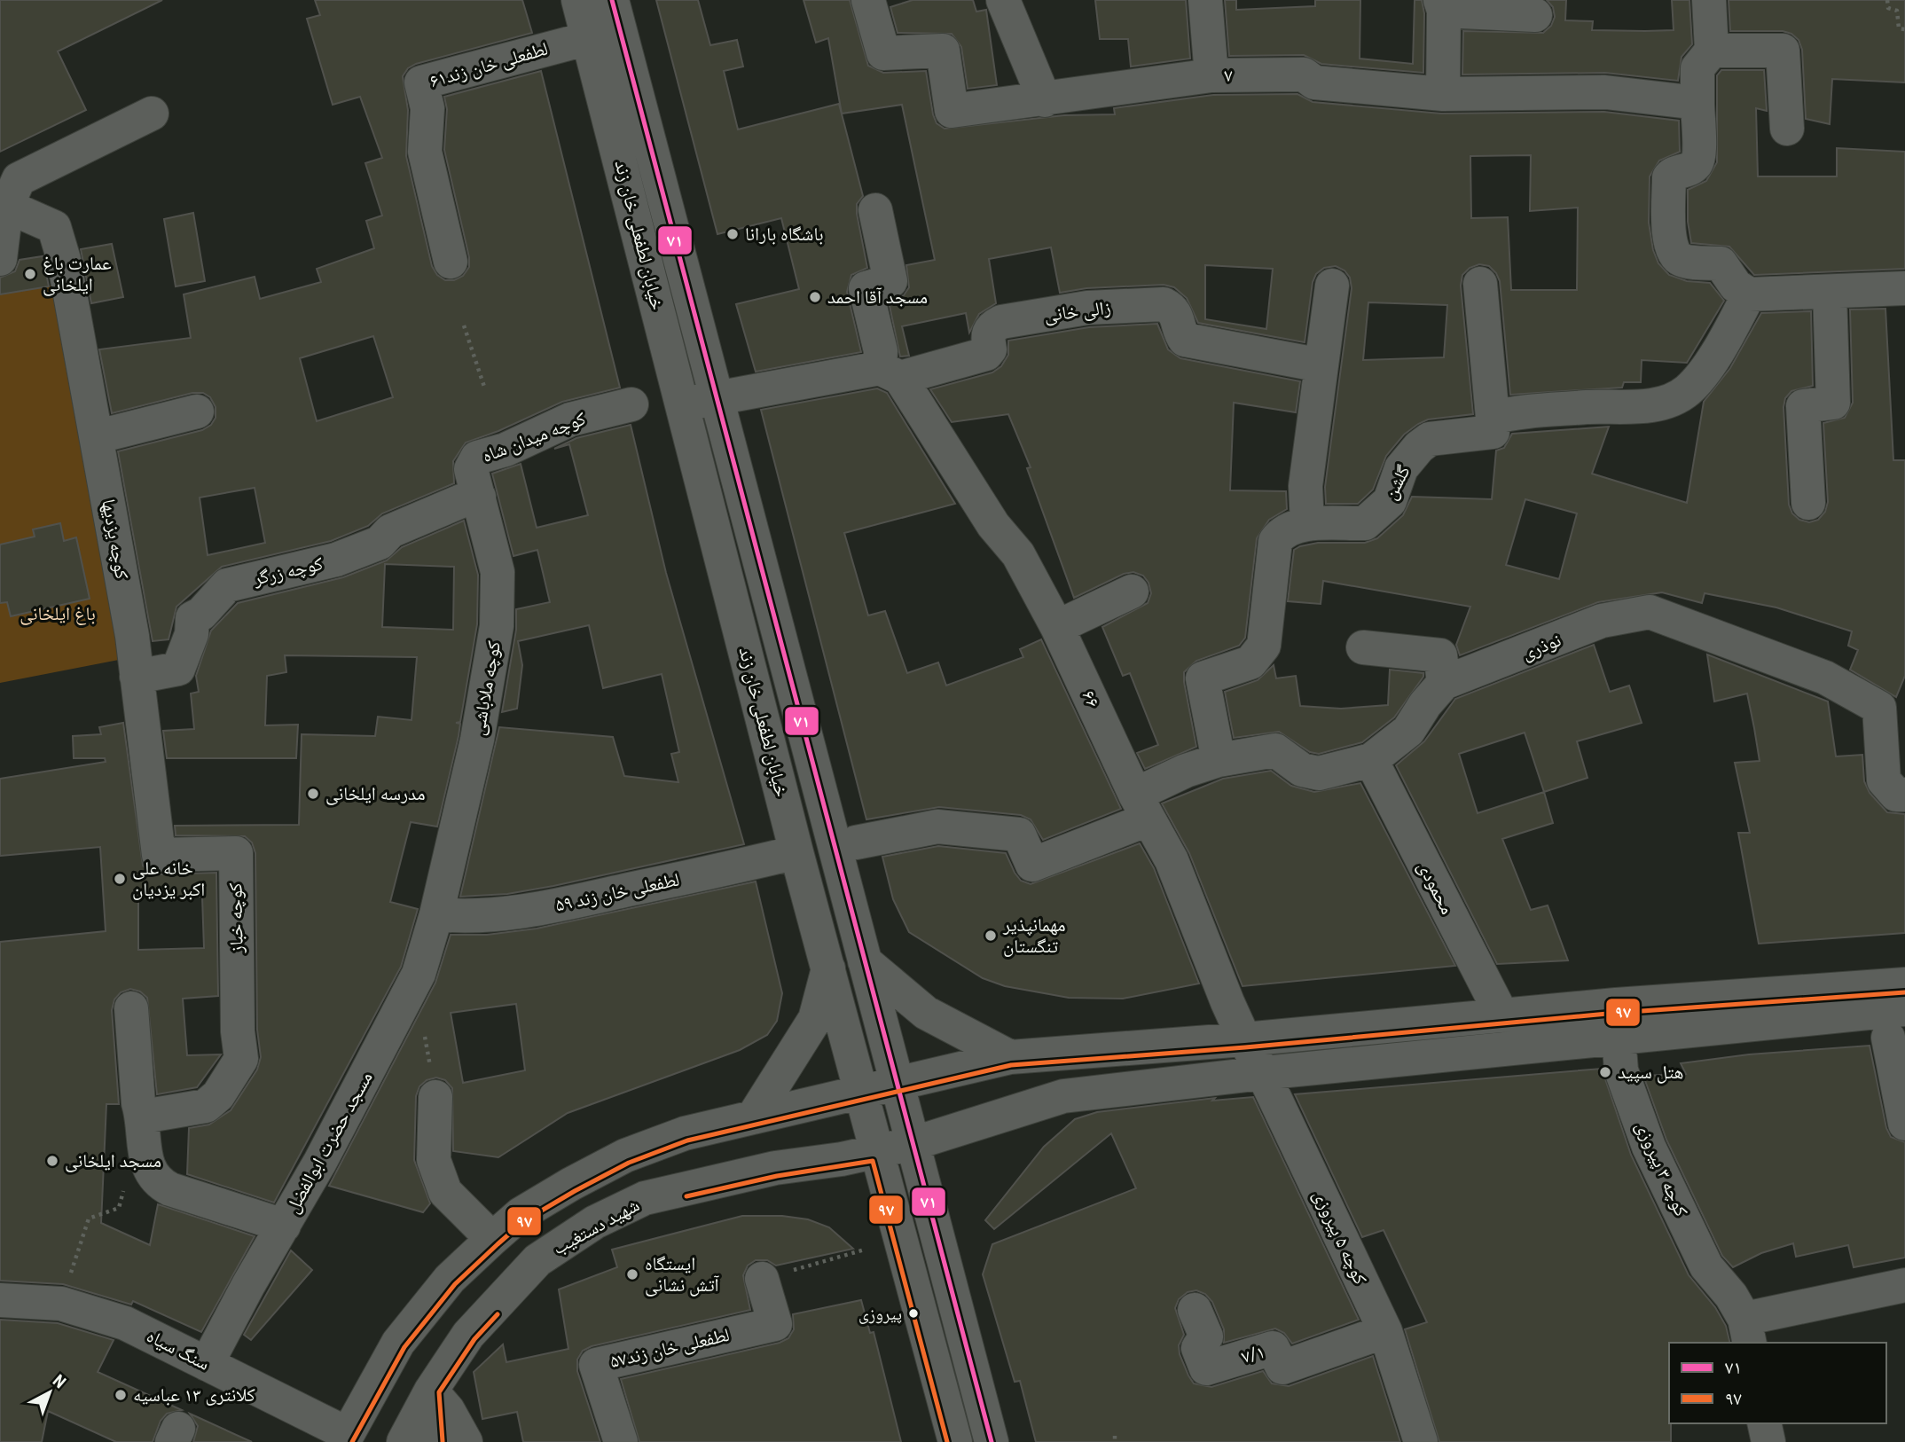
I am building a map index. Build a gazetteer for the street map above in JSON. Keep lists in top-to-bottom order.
{
  "streets": {
    "street": [
      "لطفعلی خان زند۶۱",
      "۷",
      "خیابان لطفعلی خان زند",
      "زالی خانی",
      "کوچه میدان شاه",
      "گلشن",
      "کوچه یزدیها",
      "کوچه زرگر",
      "نوذری",
      "کوچه ملاباشی",
      "۶۶",
      "محمودی",
      "لطفعلی خان زند ۵۹",
      "کوچه خباز",
      "مسجد حضرت ابوالفضل",
      "کوچه ۳ پیروزی",
      "شهید دستغیب",
      "کوچه ۵ پیروزی",
      "لطفعلی خان زند۵۷",
      "سنگ سیاه",
      "۷/۱"
    ]
  },
  "crossings": [
    ["لطفعلی خان زند۶۱", "خیابان لطفعلی خان زند"],
    ["خیابان لطفعلی خان زند", "زالی خانی"],
    ["خیابان لطفعلی خان زند", "لطفعلی خان زند ۵۹"],
    ["خیابان لطفعلی خان زند", "شهید دستغیب"],
    ["زالی خانی", "۶۶"],
    ["کوچه میدان شاه", "کوچه ملاباشی"],
    ["کوچه یزدیها", "کوچه زرگر"],
    ["کوچه یزدیها", "کوچه خباز"],
    ["کوچه زرگر", "کوچه ملاباشی"],
    ["کوچه ملاباشی", "لطفعلی خان زند ۵۹"],
    ["کوچه ملاباشی", "مسجد حضرت ابوالفضل"],
    ["۶۶", "کوچه ۵ پیروزی"],
    ["لطفعلی خان زند ۵۹", "مسجد حضرت ابوالفضل"],
    ["مسجد حضرت ابوالفضل", "سنگ سیاه"],
    ["کوچه ۳ پیروزی", "شهید دستغیب"],
    ["شهید دستغیب", "کوچه ۵ پیروزی"],
    ["کوچه ۵ پیروزی", "۷/۱"]
  ],
  "parks": ["باغ ایلخانی"],
  "places": [
    "باشگاه بارانا",
    "عمارت باغ ایلخانی",
    "مسجد آقا احمد",
    "مدرسه ایلخانی",
    "خانه علی اکبر یزدیان",
    "مهمانپذیر تنگستان",
    "هتل سپید",
    "مسجد ایلخانی",
    "ایستگاه آتش نشانی",
    "پیروزی",
    "کلانتری ۱۳ عباسیه"
  ],
  "lines": ["transit line ۷۱", "transit line ۹۷"],
  "legend": ["۷۱", "۹۷"],
  "north": "top right"
}
